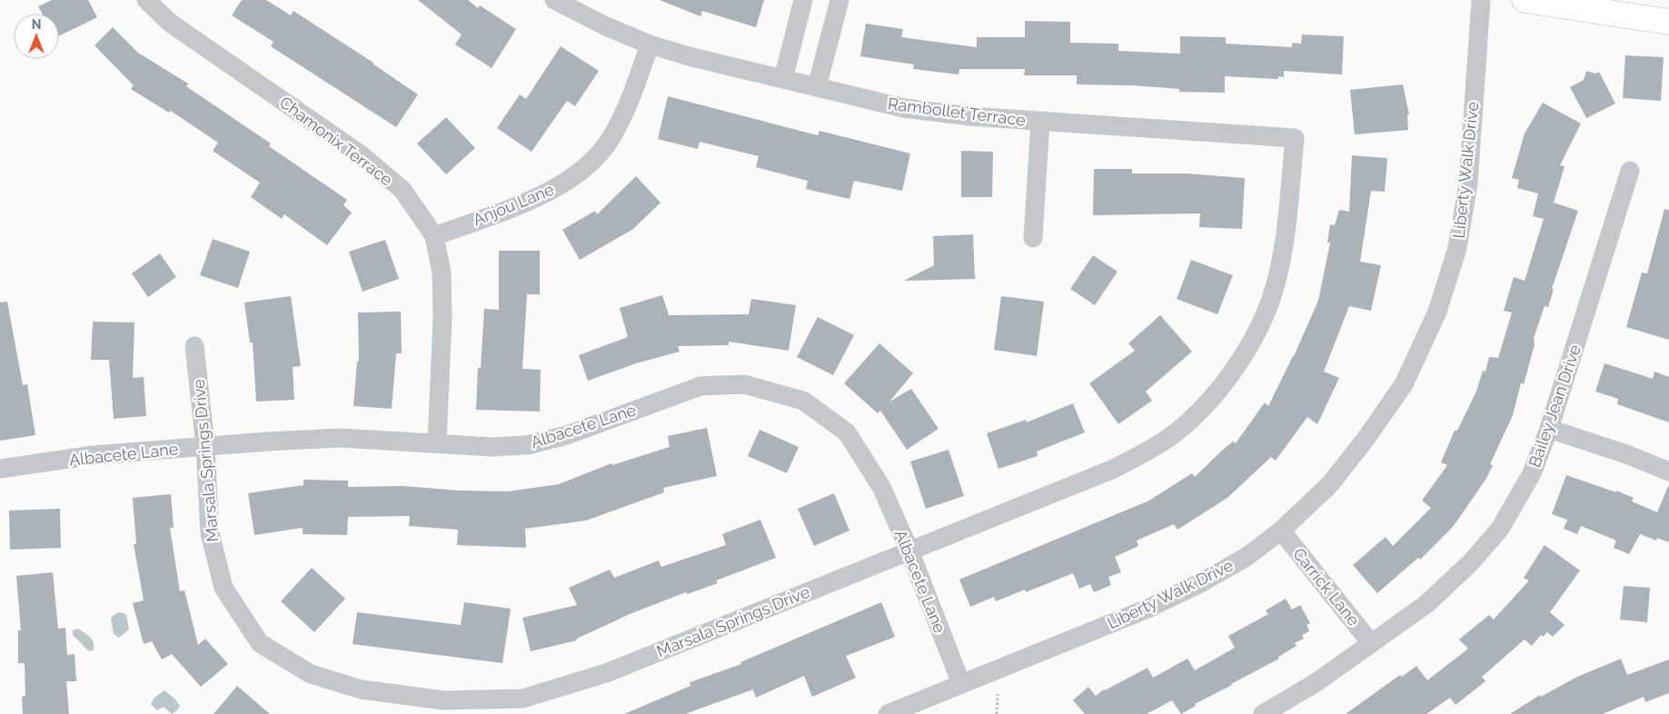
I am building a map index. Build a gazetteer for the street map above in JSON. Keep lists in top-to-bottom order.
{
  "streets": {
    "street": [
      "Rambollet Terrace",
      "Chamonix Terrace",
      "Liberty Walk Drive",
      "Anjou Lane",
      "Bailey Jean Drive",
      "Albacete Lane",
      "Marsala Springs Drive",
      "Carrick Lane"
    ]
  },
  "crossings": [
    ["Rambollet Terrace", "Anjou Lane"],
    ["Rambollet Terrace", "Marsala Springs Drive"],
    ["Chamonix Terrace", "Anjou Lane"],
    ["Chamonix Terrace", "Albacete Lane"],
    ["Liberty Walk Drive", "Albacete Lane"],
    ["Liberty Walk Drive", "Carrick Lane"],
    ["Bailey Jean Drive", "Carrick Lane"],
    ["Albacete Lane", "Marsala Springs Drive"]
  ],
  "north": "top"
}
